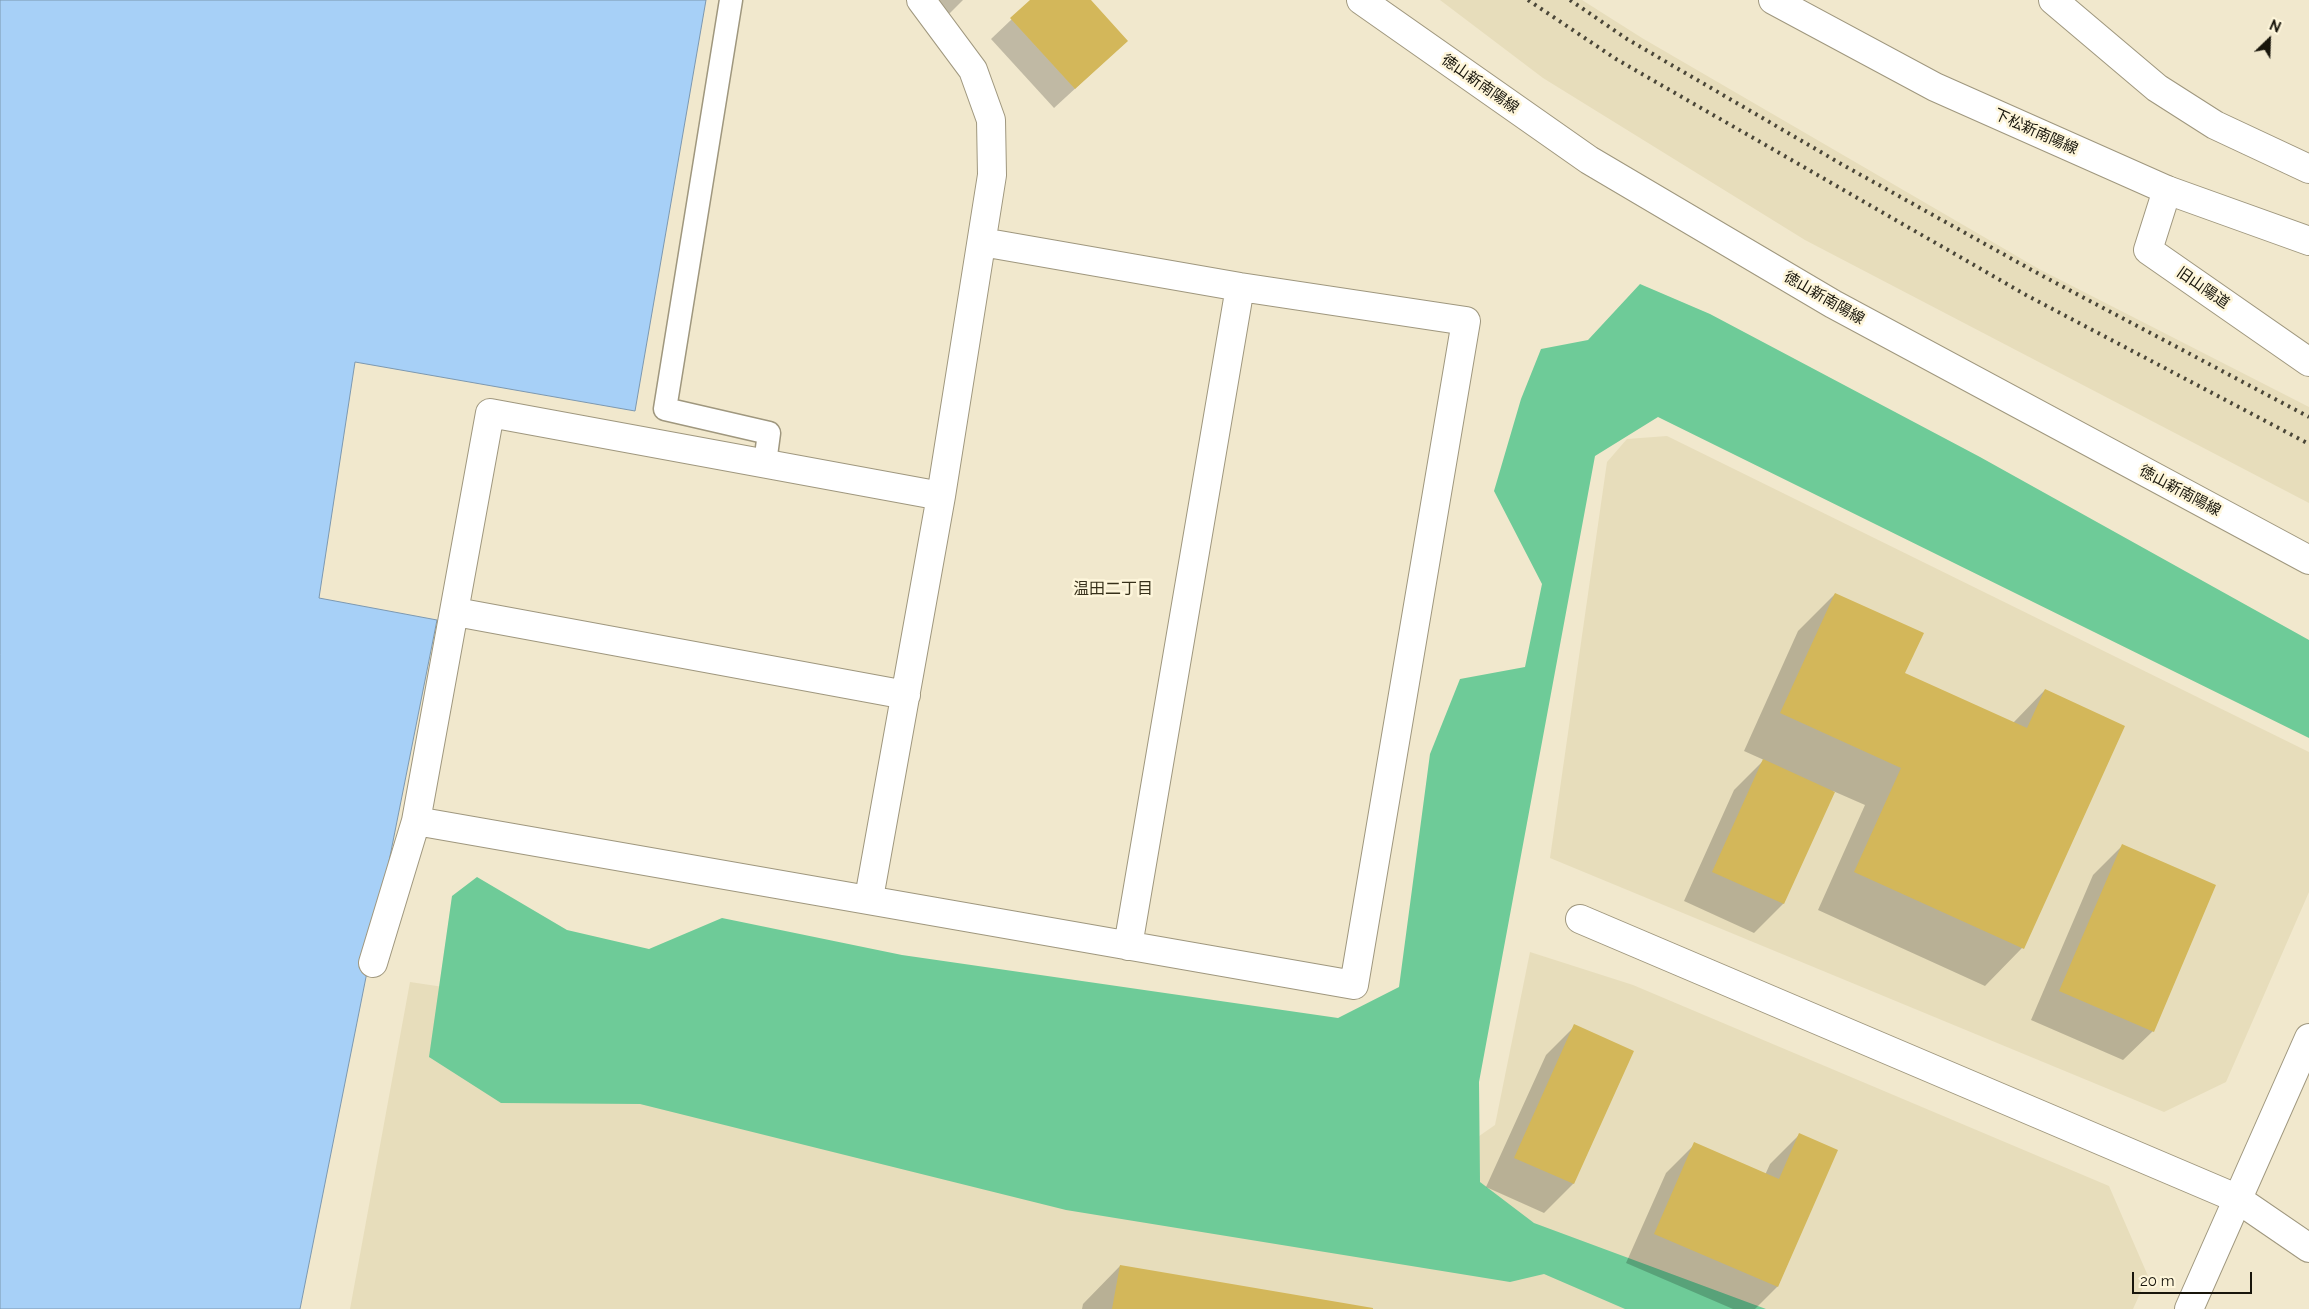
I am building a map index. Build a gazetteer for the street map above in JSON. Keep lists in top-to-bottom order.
{
  "streets": {
    "street": ["徳山新南陽線", "下松新南陽線", "旧山陽道"]
  },
  "crossings": [
    ["下松新南陽線", "旧山陽道"]
  ],
  "districts": ["温田二丁目"],
  "scale_bar": "20 m",
  "north": "top right"
}
